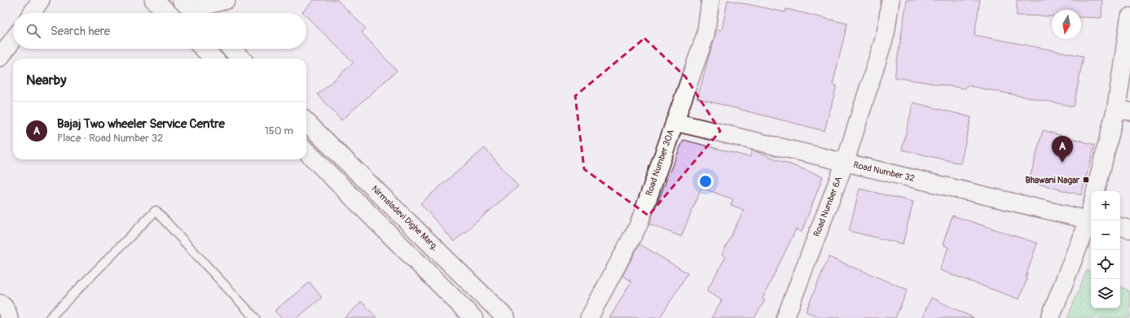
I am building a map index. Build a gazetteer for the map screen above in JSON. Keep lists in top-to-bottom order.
{
  "streets": {
    "main road": ["Nirmaladevi Dighe Marg,"],
    "street": ["Road Number 30A", "Road Number 32", "Road Number 6A"]
  },
  "crossings": [
    ["Road Number 30A", "Road Number 32"],
    ["Road Number 32", "Road Number 6A"]
  ],
  "places": {
    "transit": ["Bhawani Nagar"]
  },
  "north": "bottom",
  "page": {
    "search": "Search here",
    "heading": "Nearby",
    "list": [
      {
        "mark": "A",
        "name": "Bajaj Two wheeler Service Centre",
        "note": "Place · Road Number 32",
        "value": "150 m"
      }
    ],
    "pins": "A",
    "map_buttons": ["+", "−"]
  }
}
